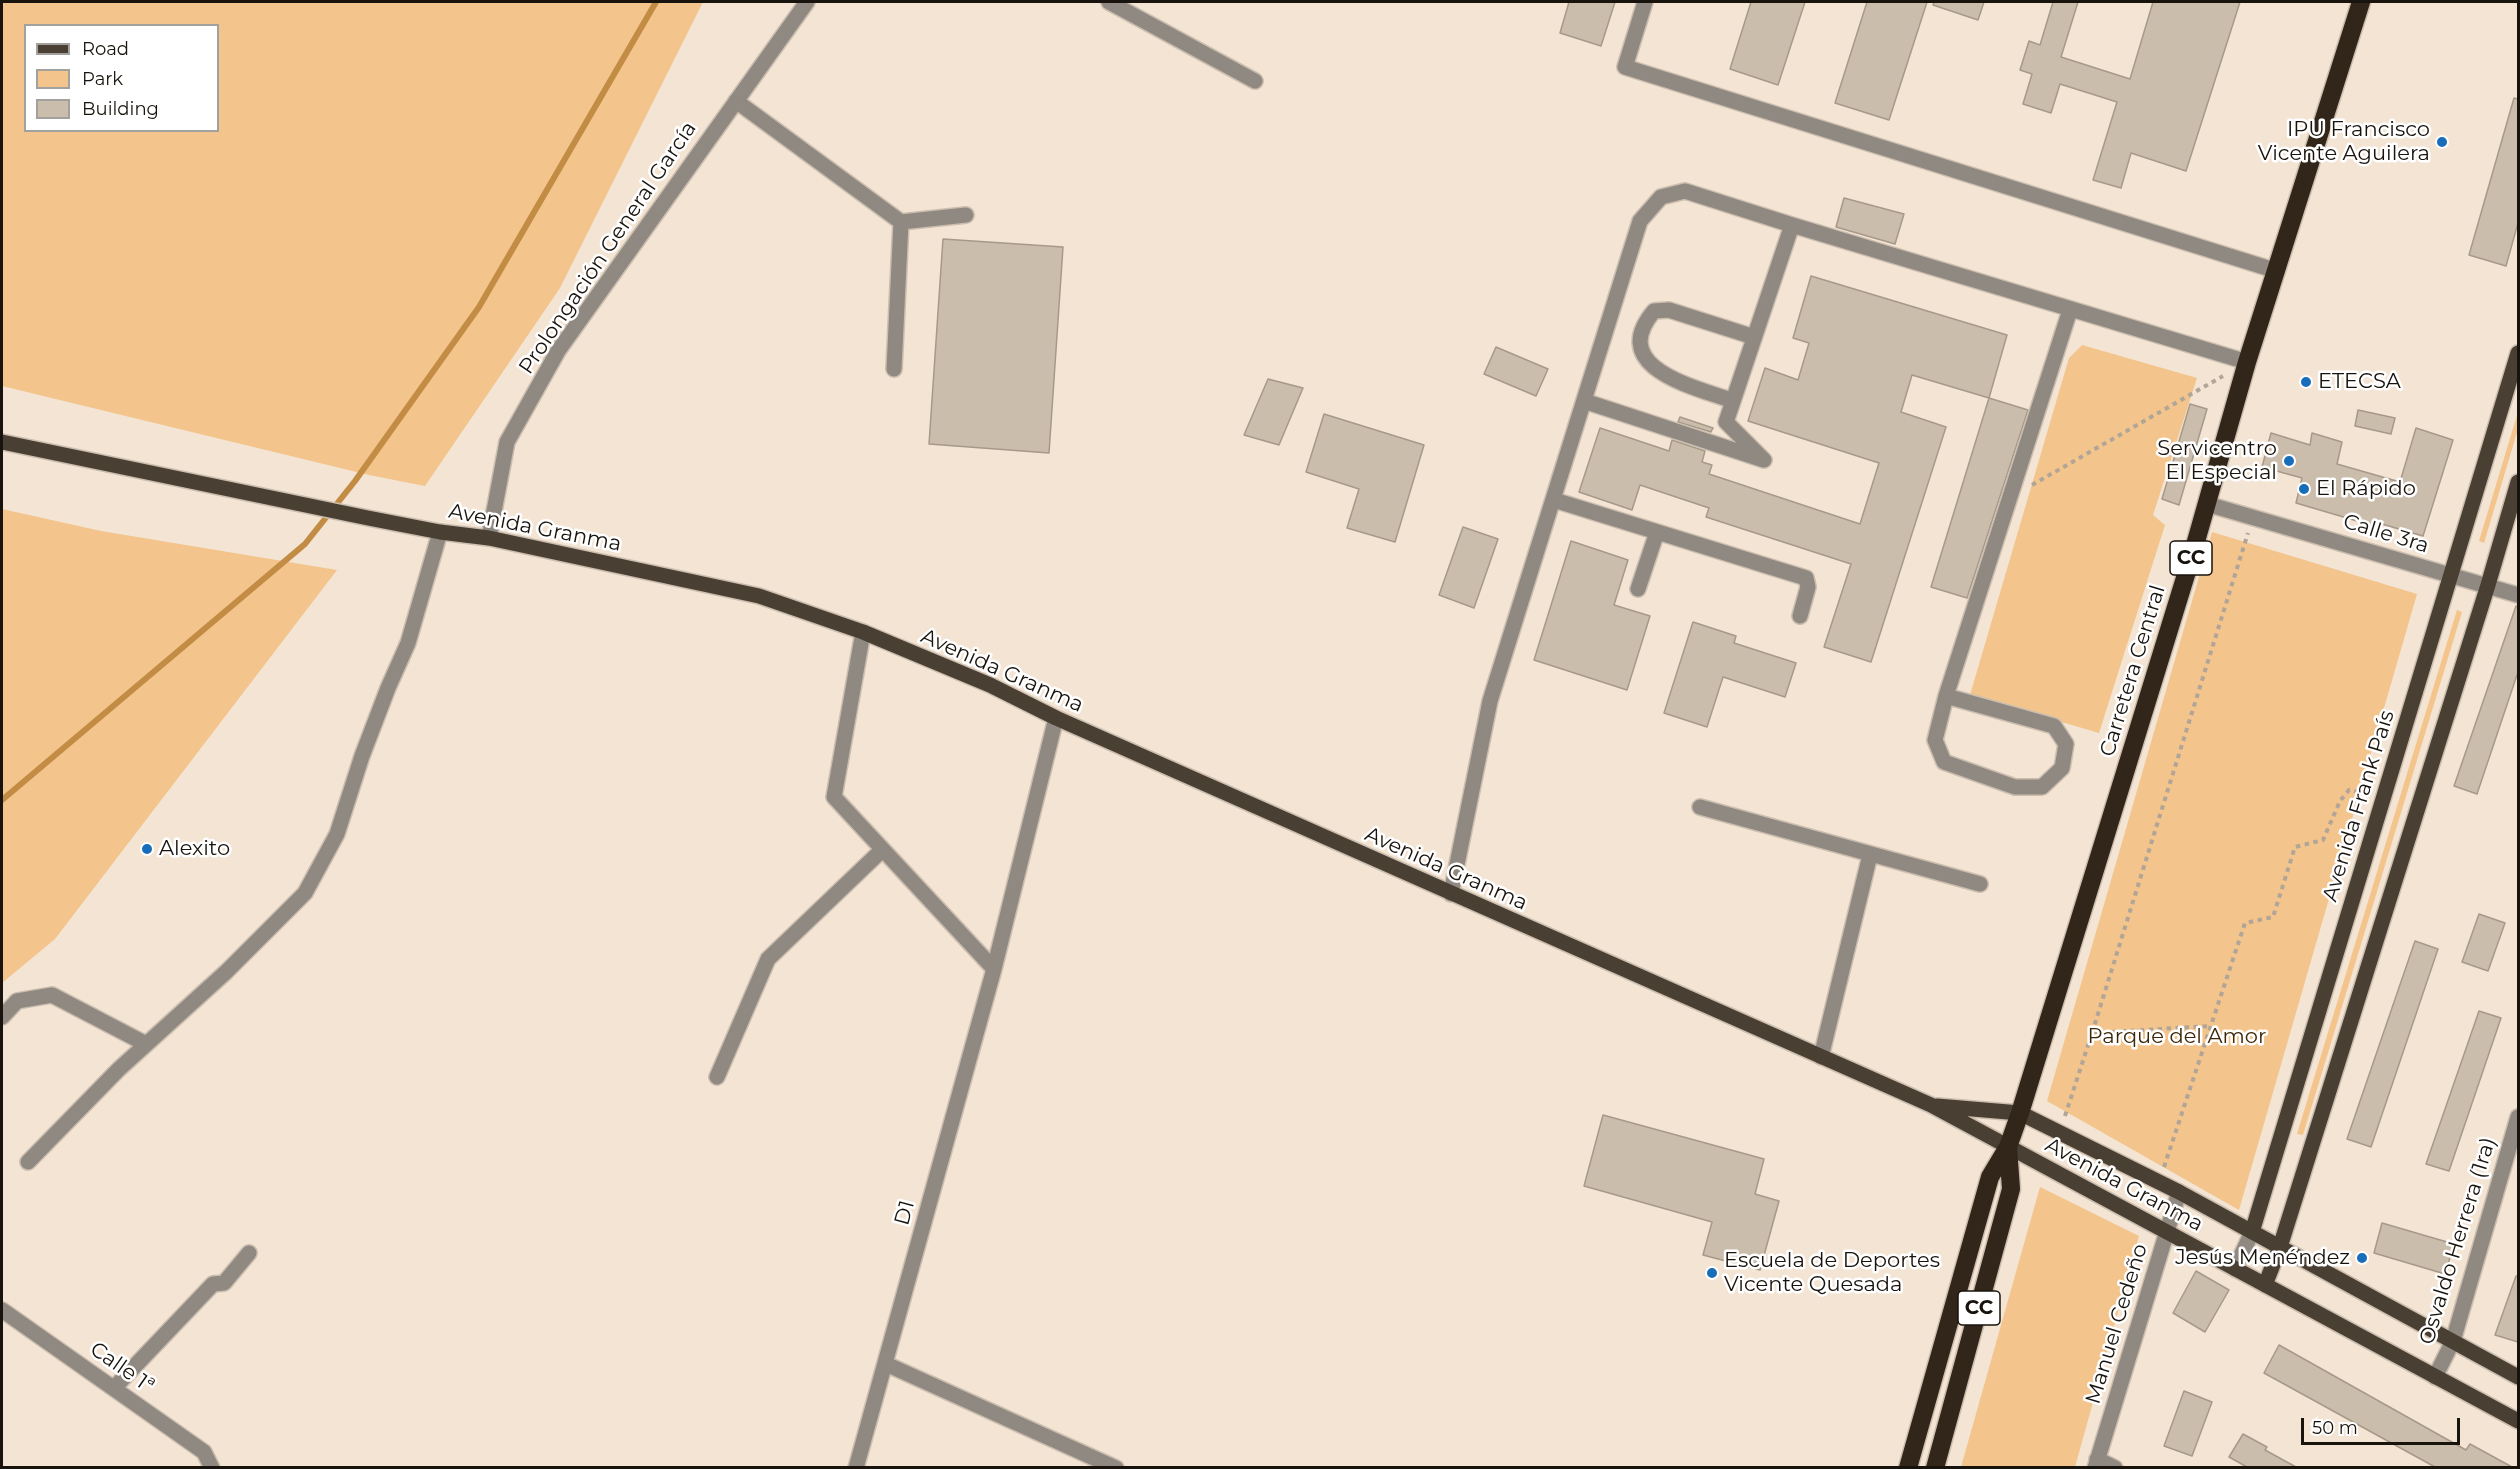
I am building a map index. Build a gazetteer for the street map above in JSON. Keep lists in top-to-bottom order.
{
  "streets": {
    "highway": ["CC", "Carretera Central"],
    "main road": ["Avenida Granma", "Avenida Frank País"],
    "street": [
      "Prolongación General García",
      "Calle 3ra",
      "D1",
      "Osvaldo Herrera (1ra)",
      "Manuel Cedeño",
      "Calle 1ª"
    ]
  },
  "crossings": [
    ["Prolongación General García", "Avenida Granma"],
    ["Avenida Granma", "Carretera Central"],
    ["Avenida Granma", "Avenida Frank País"],
    ["Avenida Granma", "D1"],
    ["Avenida Granma", "Osvaldo Herrera (1ra)"],
    ["Avenida Granma", "Manuel Cedeño"],
    ["Calle 3ra", "Carretera Central"],
    ["Calle 3ra", "Avenida Frank País"]
  ],
  "parks": ["Parque del Amor"],
  "places": [
    "IPU Francisco Vicente Aguilera",
    "ETECSA",
    "Servicentro El Especial",
    "El Rápido",
    "Alexito",
    "Jesús Menéndez",
    "Escuela de Deportes Vicente Quesada"
  ],
  "legend": ["Road", "Park", "Building"],
  "scale_bar": "50 m"
}
